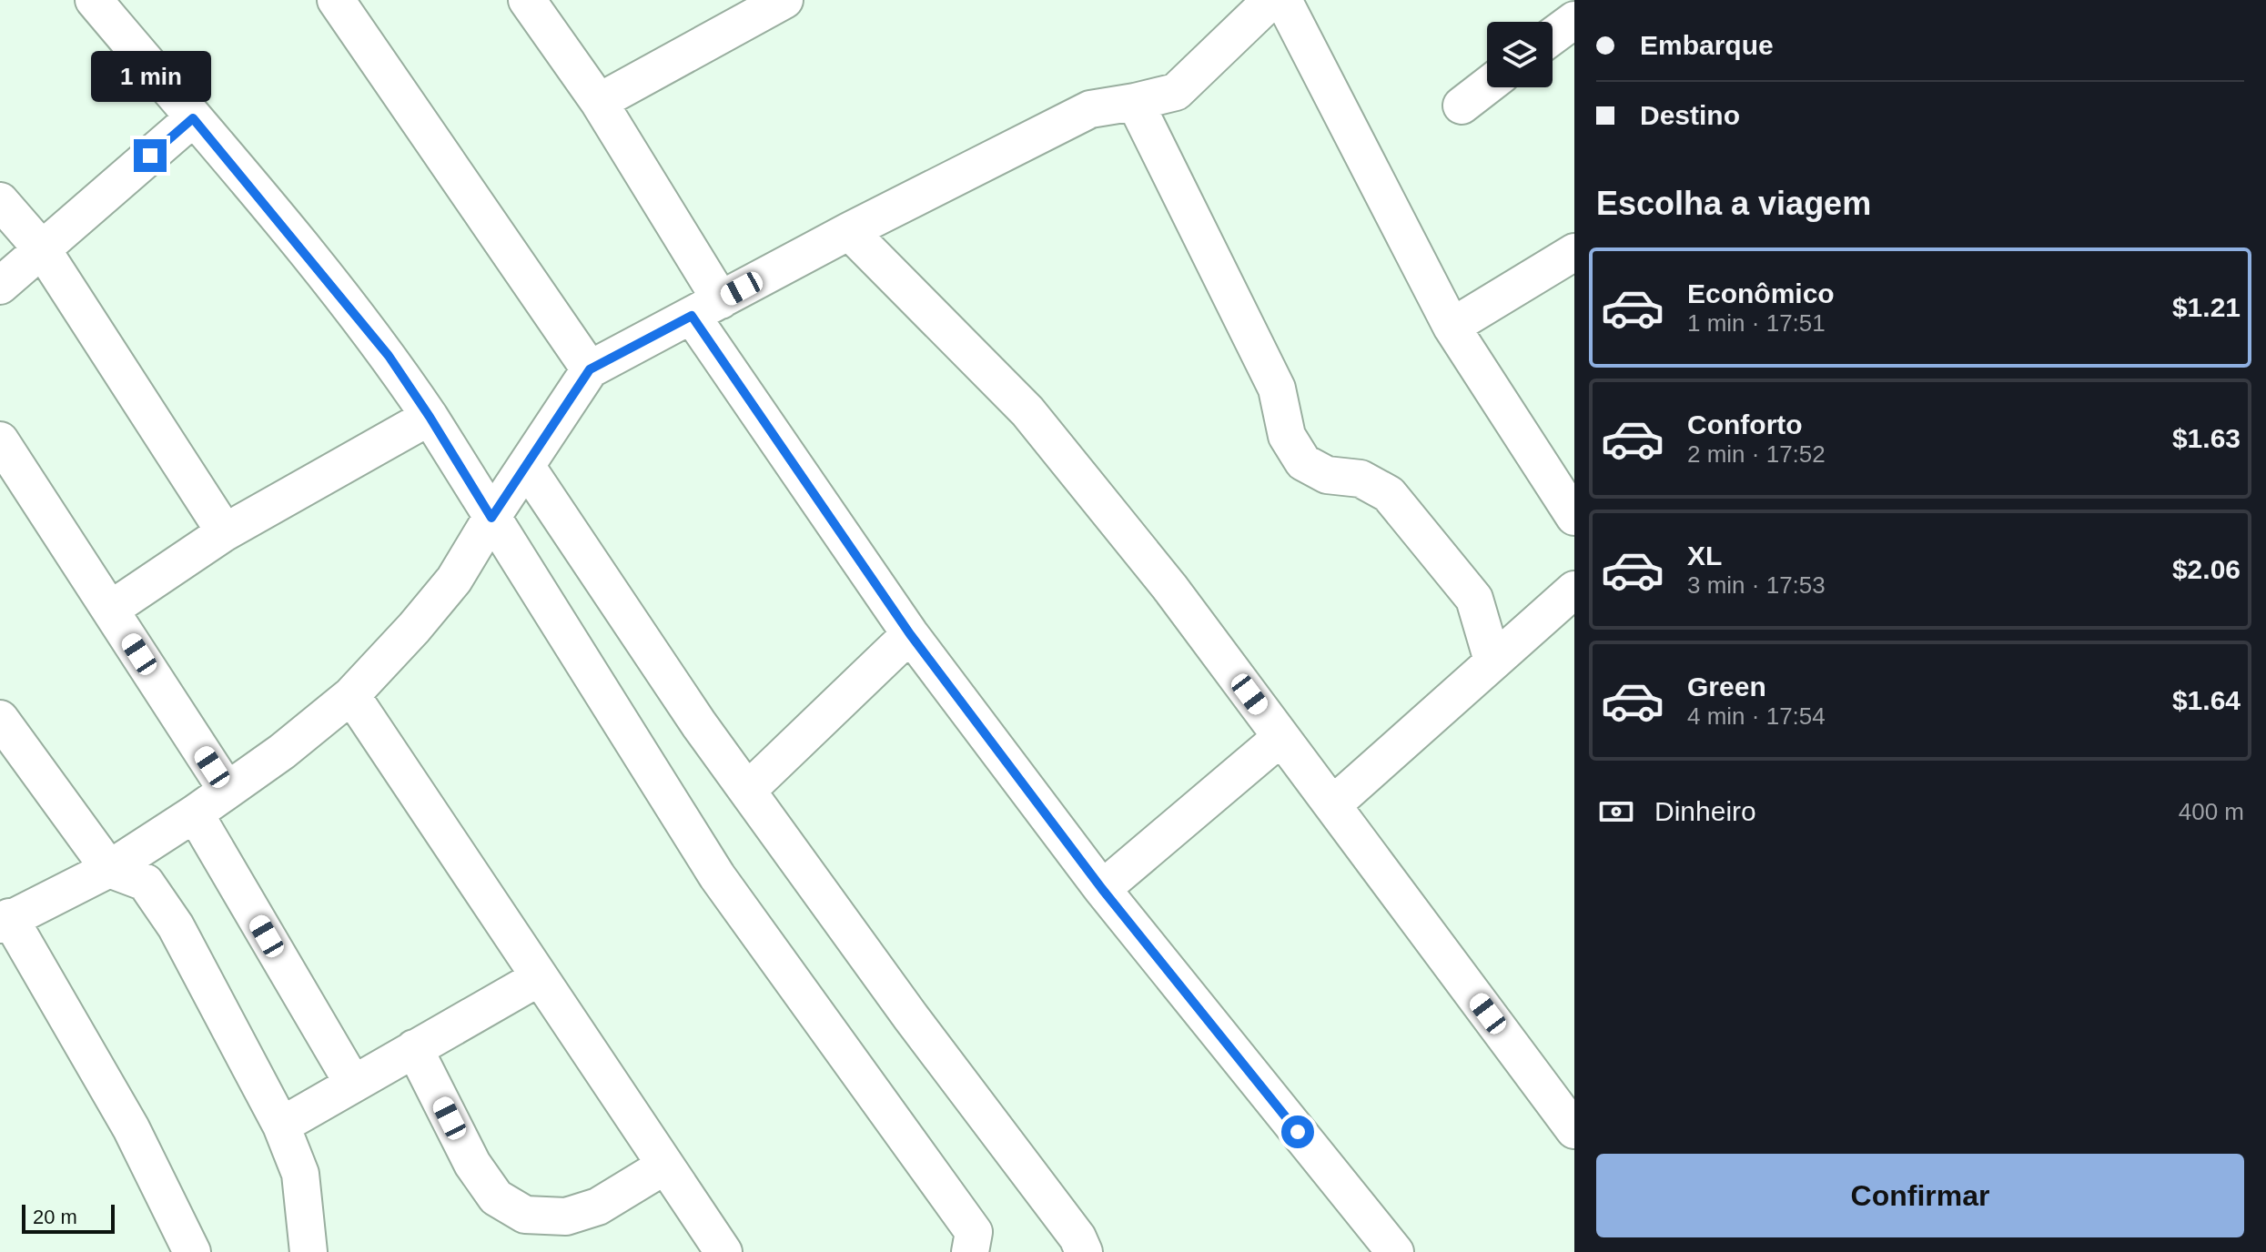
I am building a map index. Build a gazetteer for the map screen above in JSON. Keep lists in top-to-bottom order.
{
  "scale_bar": "20 m",
  "page": {
    "banner": ["Embarque", "Destino"],
    "bubble": "1 min",
    "heading": "Escolha a viagem",
    "list": [
      {
        "name": "Econômico",
        "note": "1 min · 17:51",
        "value": "$1.21"
      },
      {
        "name": "Conforto",
        "note": "2 min · 17:52",
        "value": "$1.63"
      },
      {
        "name": "XL",
        "note": "3 min · 17:53",
        "value": "$2.06"
      },
      {
        "name": "Green",
        "note": "4 min · 17:54",
        "value": "$1.64"
      }
    ],
    "pay": ["Dinheiro", "400 m"],
    "buttons": "Confirmar",
    "scale": "20 m"
  }
}
